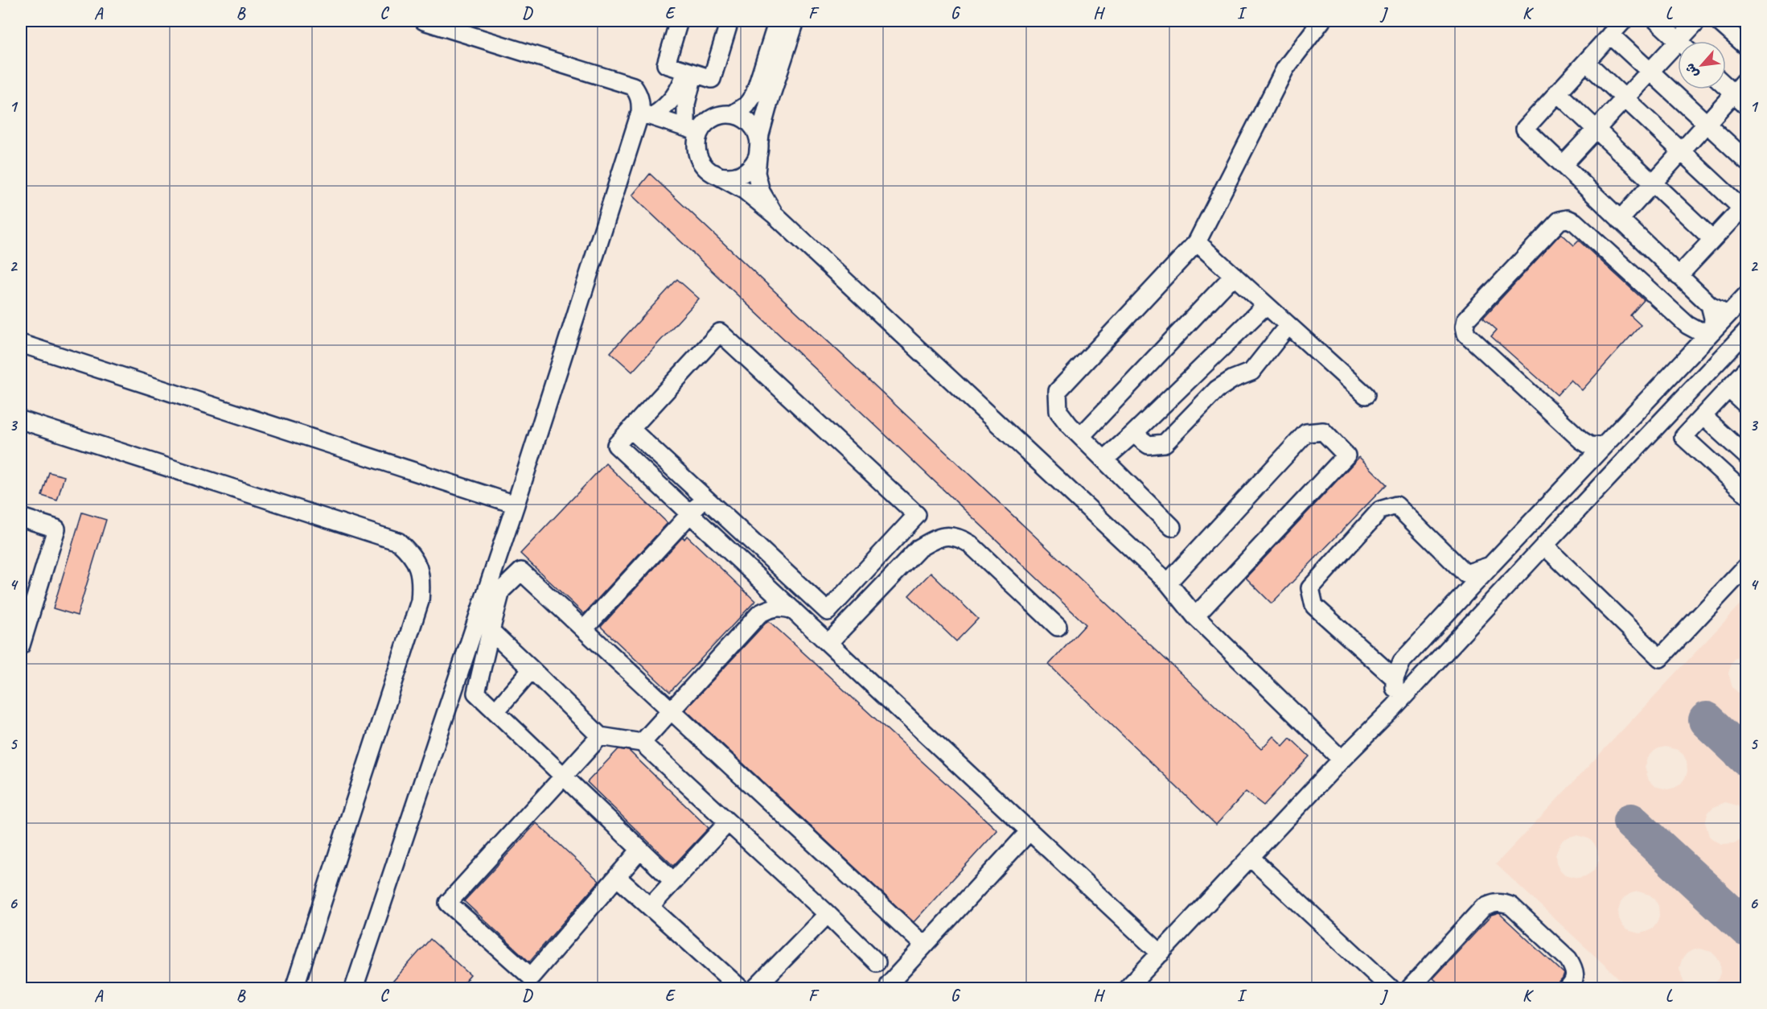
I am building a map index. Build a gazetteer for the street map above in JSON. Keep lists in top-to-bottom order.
{
  "north": "bottom left",
  "grid": {
    "columns": [
      "A",
      "B",
      "C",
      "D",
      "E",
      "F",
      "G",
      "H",
      "I",
      "J",
      "K",
      "L"
    ],
    "rows": [
      "1",
      "2",
      "3",
      "4",
      "5",
      "6"
    ]
  }
}
